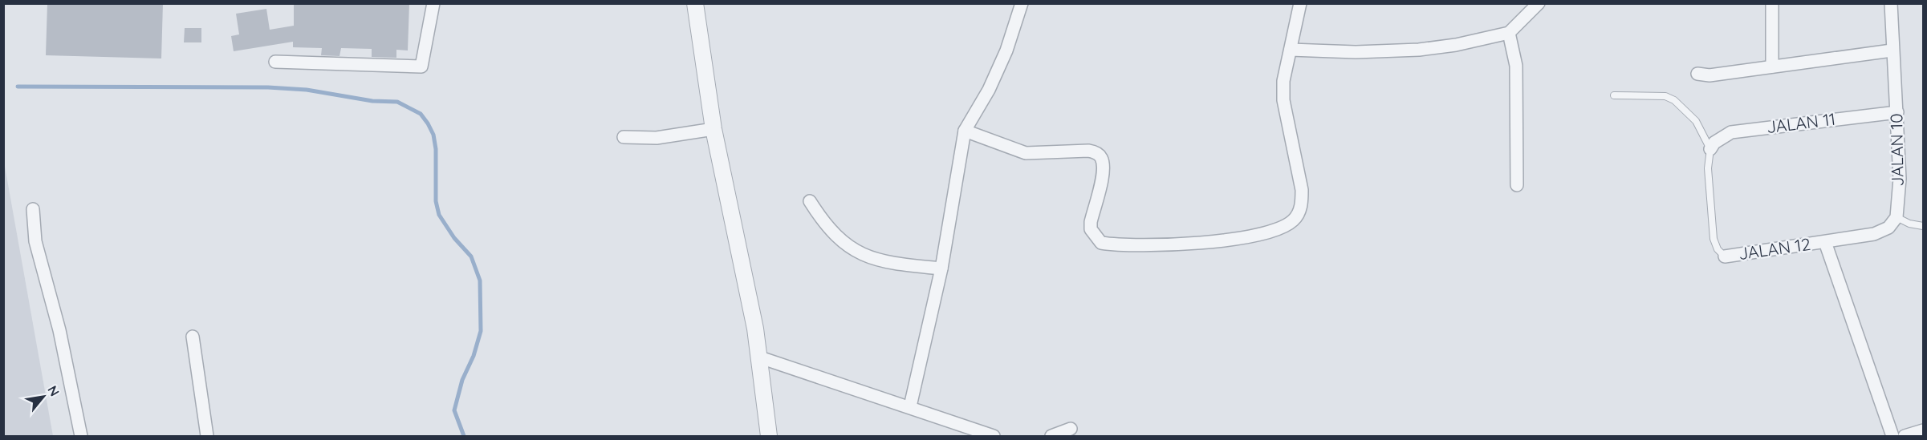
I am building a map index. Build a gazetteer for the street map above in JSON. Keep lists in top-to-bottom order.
{
  "streets": {
    "street": ["JALAN 11", "JALAN 10", "JALAN 12"]
  },
  "crossings": [
    ["JALAN 11", "JALAN 10"]
  ],
  "north": "top right"
}
